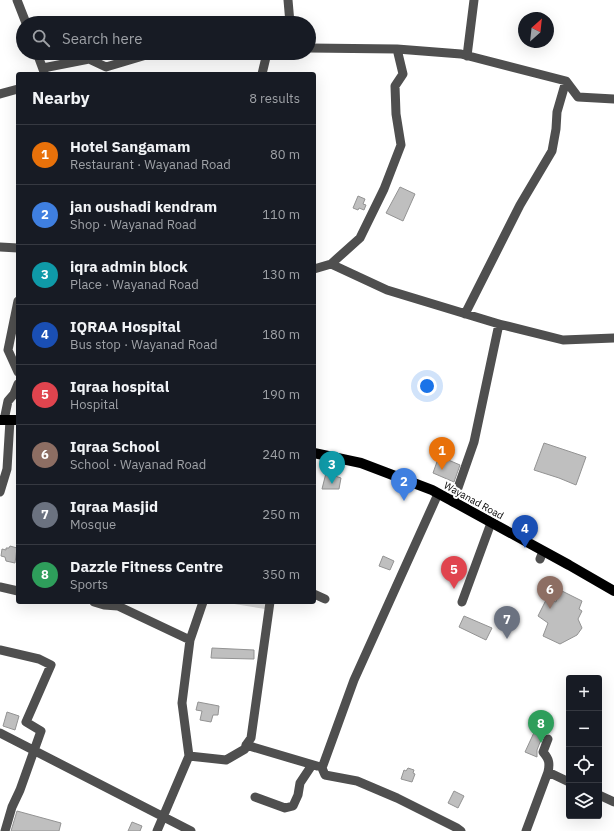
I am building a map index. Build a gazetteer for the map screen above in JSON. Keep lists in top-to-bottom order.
{
  "streets": {
    "main road": ["Wayanad Road"]
  },
  "north": "top right",
  "page": {
    "search": "Search here",
    "heading": ["Nearby", "8 results"],
    "list": [
      {
        "mark": "1",
        "name": "Hotel Sangamam",
        "note": "Restaurant · Wayanad Road",
        "value": "80 m"
      },
      {
        "mark": "2",
        "name": "jan oushadi kendram",
        "note": "Shop · Wayanad Road",
        "value": "110 m"
      },
      {
        "mark": "3",
        "name": "iqra admin block",
        "note": "Place · Wayanad Road",
        "value": "130 m"
      },
      {
        "mark": "4",
        "name": "IQRAA Hospital",
        "note": "Bus stop · Wayanad Road",
        "value": "180 m"
      },
      {
        "mark": "5",
        "name": "Iqraa hospital",
        "note": "Hospital",
        "value": "190 m"
      },
      {
        "mark": "6",
        "name": "Iqraa School",
        "note": "School · Wayanad Road",
        "value": "240 m"
      },
      {
        "mark": "7",
        "name": "Iqraa Masjid",
        "note": "Mosque",
        "value": "250 m"
      },
      {
        "mark": "8",
        "name": "Dazzle Fitness Centre",
        "note": "Sports",
        "value": "350 m"
      }
    ],
    "pins": [
      "1",
      "3",
      "2",
      "4",
      "5",
      "6",
      "7",
      "8"
    ],
    "map_buttons": ["+", "−"]
  }
}
